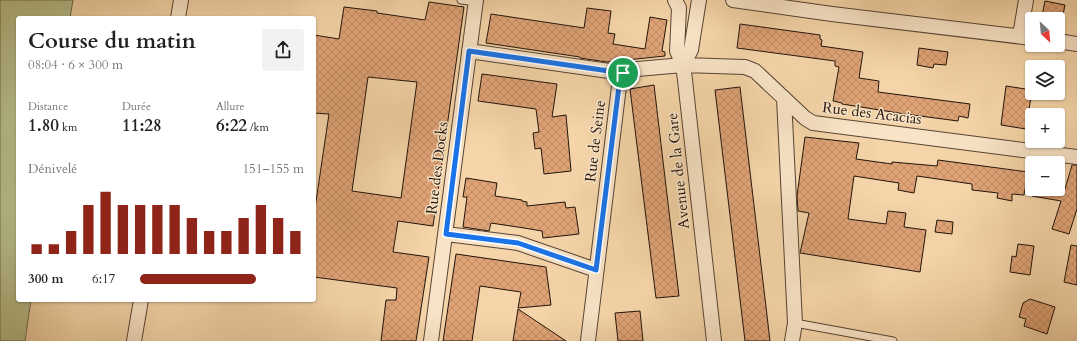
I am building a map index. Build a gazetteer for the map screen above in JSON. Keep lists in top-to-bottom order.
{
  "streets": {
    "street": [
      "Rue des Acacias",
      "Rue de Seine",
      "Rue des Docks",
      "Avenue de la Gare"
    ]
  },
  "crossings": [
    ["Rue des Acacias", "Avenue de la Gare"]
  ],
  "north": "bottom right",
  "page": {
    "map_buttons": ["+", "−"],
    "heading": ["Course du matin", "08:04 · 6 × 300 m"],
    "stats": [
      ["Distance", "1.80 km"],
      ["Durée", "11:28"],
      ["Allure", "6:22 /km"]
    ],
    "chart": ["Dénivelé", "151–155 m"],
    "list": [
      {
        "name": "300 m",
        "note": "6:17"
      }
    ]
  }
}
